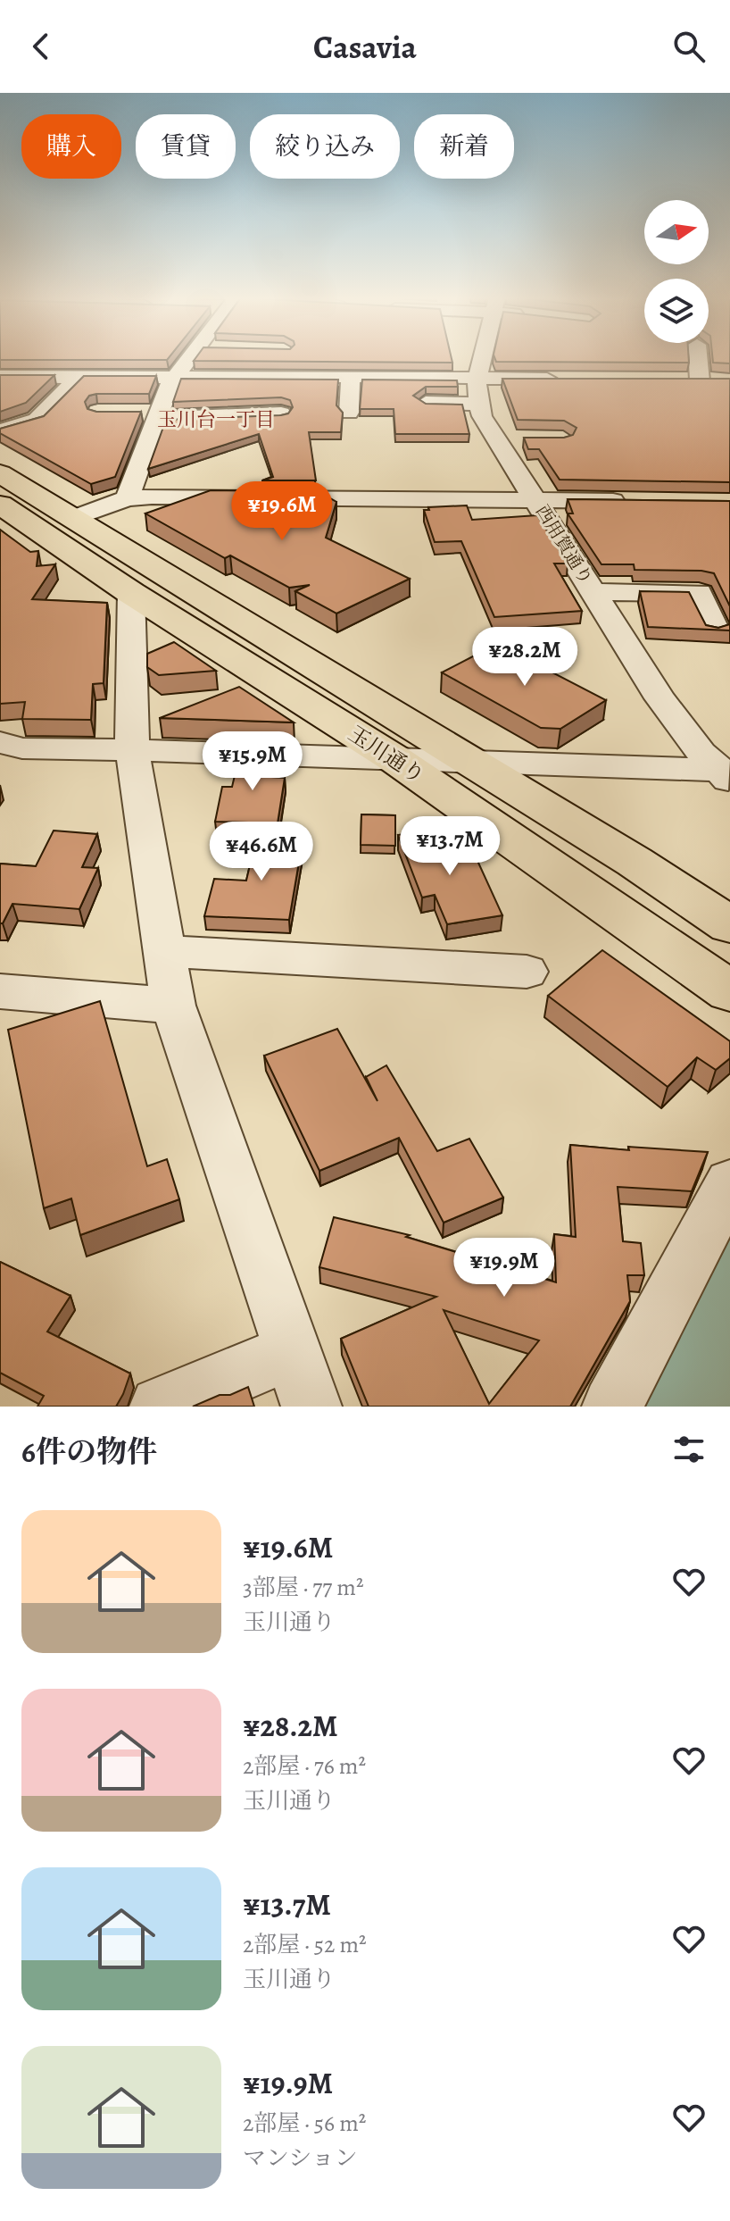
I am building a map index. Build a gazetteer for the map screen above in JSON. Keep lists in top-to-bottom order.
{
  "streets": {
    "highway": ["玉川通り"],
    "street": ["西用賀通り"]
  },
  "districts": ["玉川台一丁目"],
  "north": "right",
  "page": {
    "header": "Casavia",
    "chip": [
      "購入",
      "賃貸",
      "絞り込み",
      "新着"
    ],
    "price": [
      "¥19.6M",
      "¥28.2M",
      "¥15.9M",
      "¥13.7M",
      "¥46.6M",
      "¥19.9M"
    ],
    "heading": "6件の物件",
    "list": [
      {
        "name": "¥19.6M",
        "note": "3部屋 · 77 m² · 玉川通り"
      },
      {
        "name": "¥28.2M",
        "note": "2部屋 · 76 m² · 玉川通り"
      },
      {
        "name": "¥13.7M",
        "note": "2部屋 · 52 m² · 玉川通り"
      },
      {
        "name": "¥19.9M",
        "note": "2部屋 · 56 m² · マンション"
      }
    ]
  }
}
